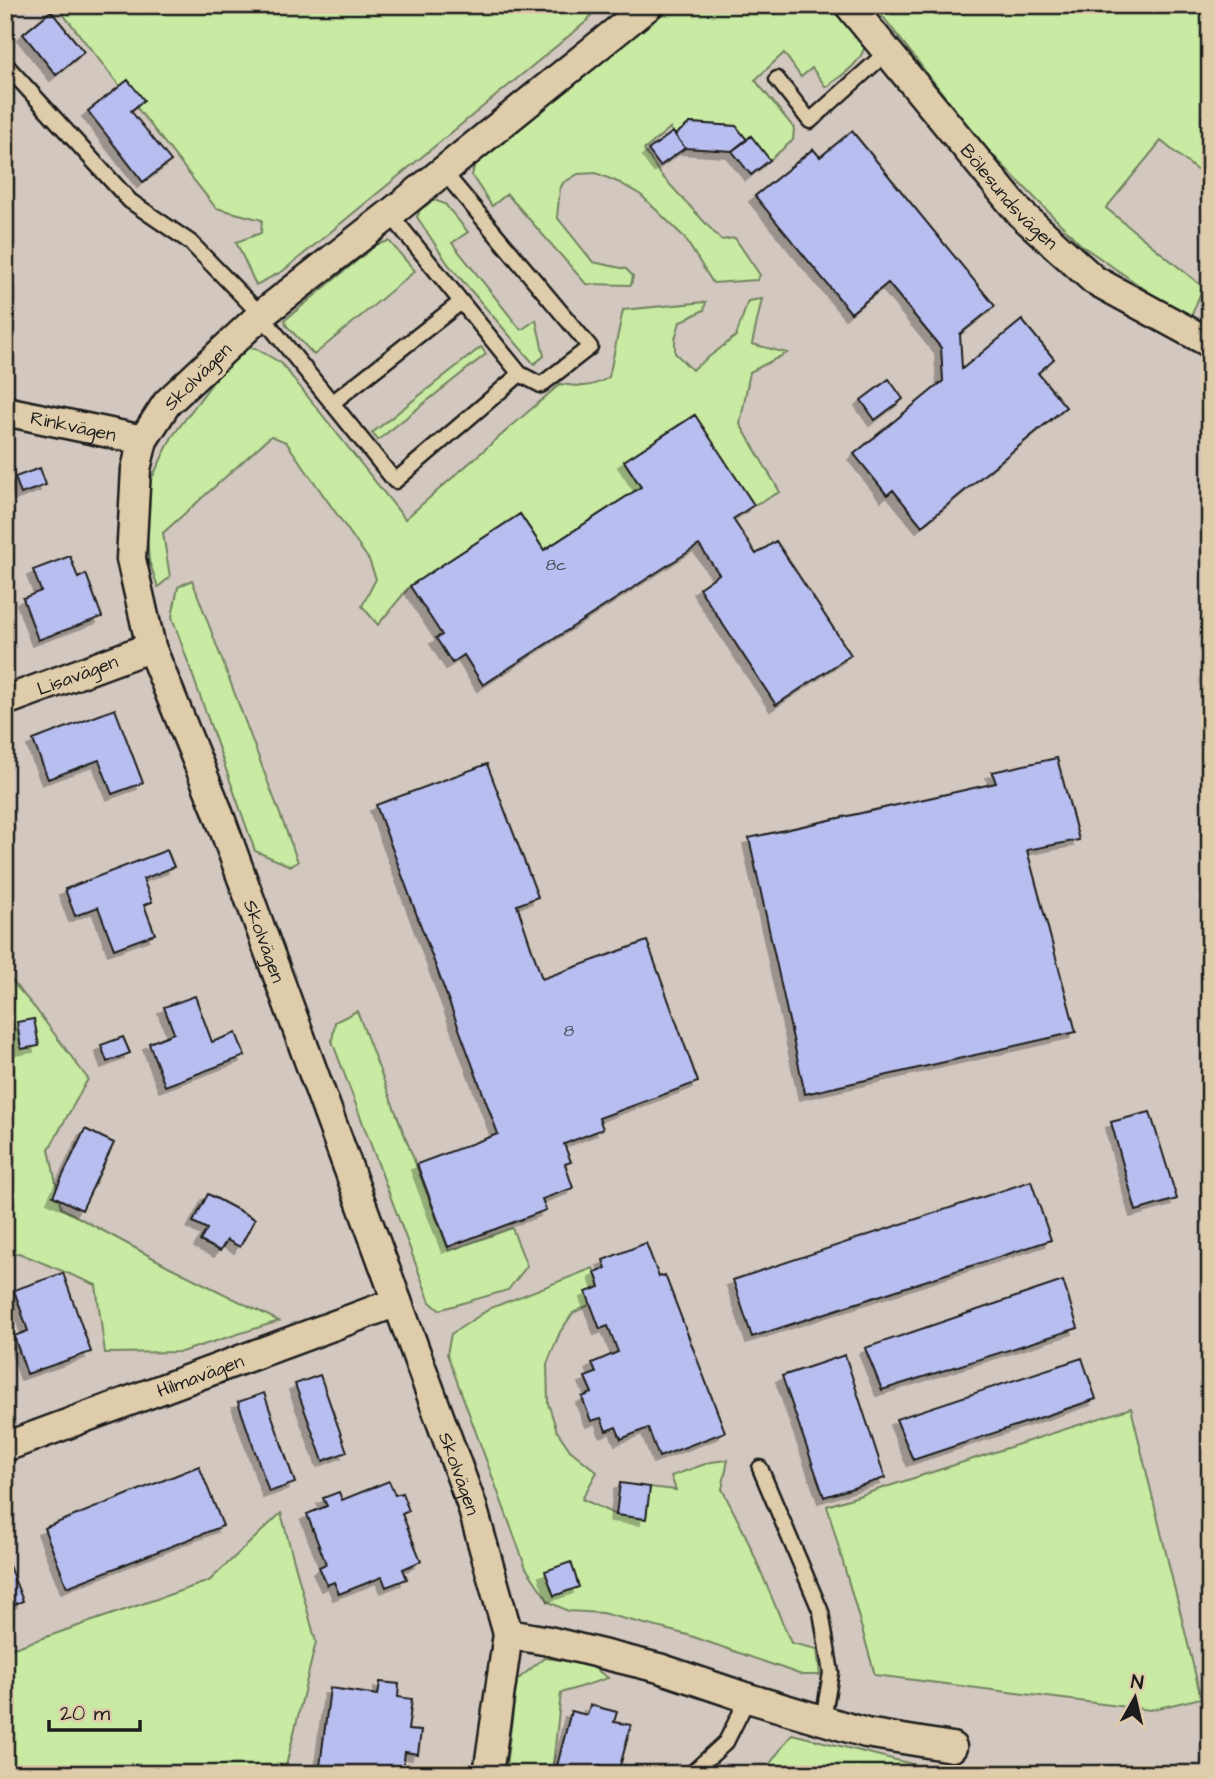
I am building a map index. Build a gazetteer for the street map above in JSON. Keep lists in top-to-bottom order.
{
  "streets": {
    "street": [
      "Bölesundsvägen",
      "Skolvägen",
      "Rinkvägen",
      "Lisavägen",
      "Hilmavägen"
    ]
  },
  "crossings": [
    ["Skolvägen", "Rinkvägen"],
    ["Skolvägen", "Lisavägen"],
    ["Skolvägen", "Hilmavägen"]
  ],
  "house_numbers": ["8c", "8"],
  "scale_bar": "20 m",
  "north": "top"
}
